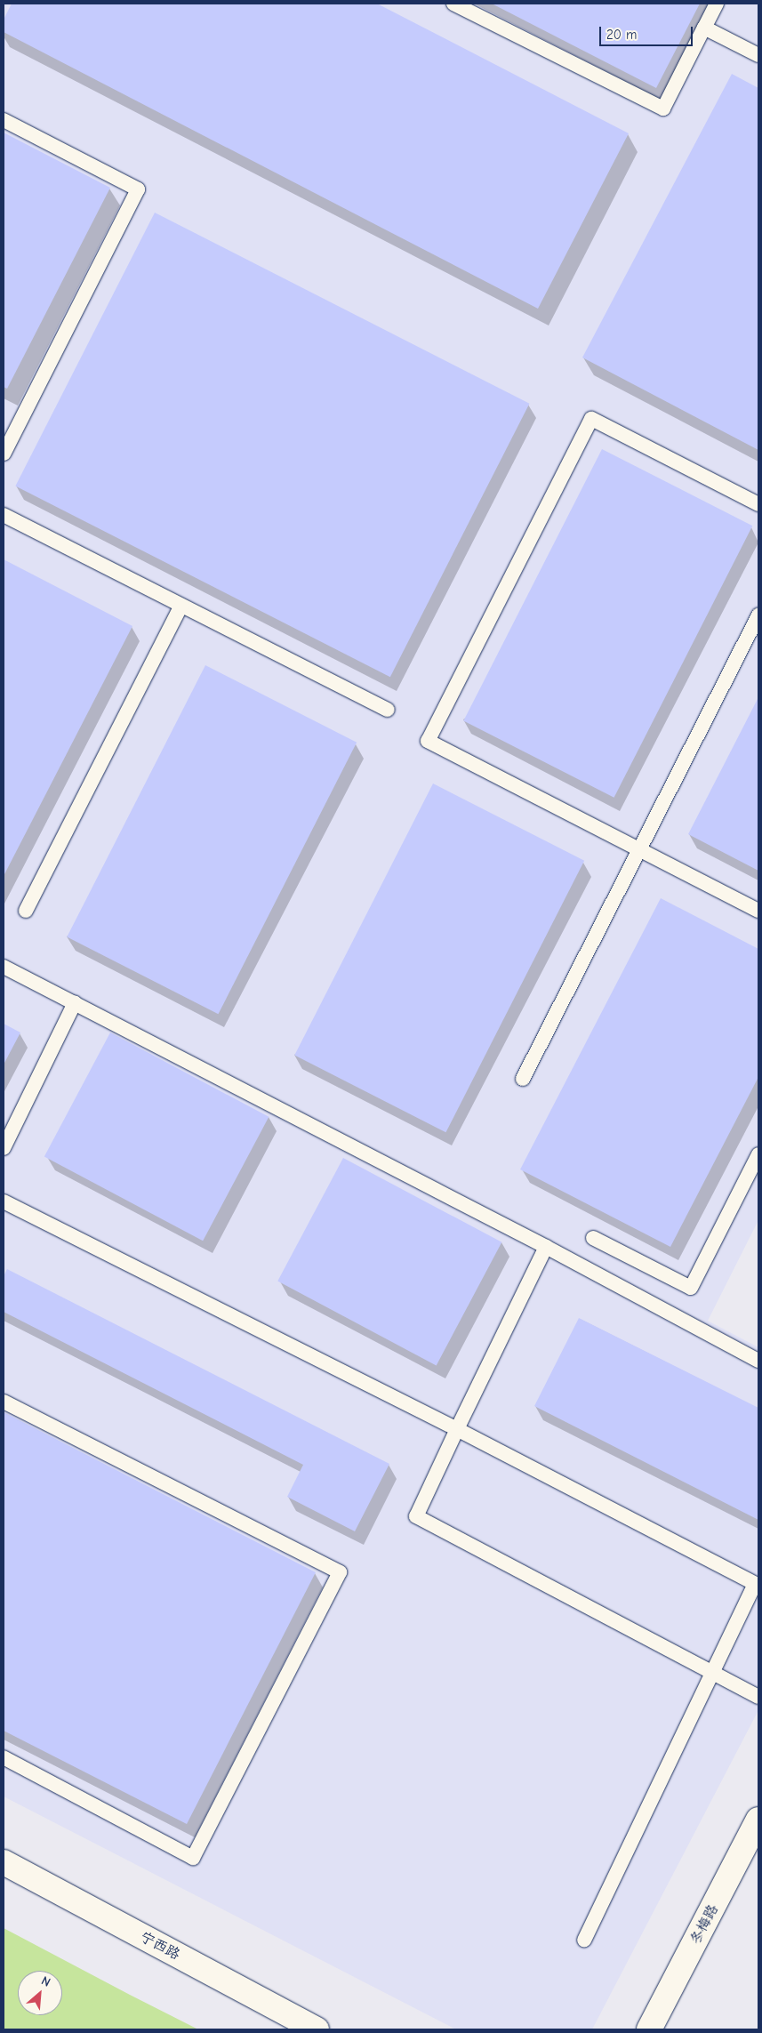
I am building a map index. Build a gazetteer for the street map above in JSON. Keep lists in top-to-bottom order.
{
  "streets": {
    "main road": ["冬梅路", "宁西路"]
  },
  "scale_bar": "20 m",
  "north": "top right"
}
